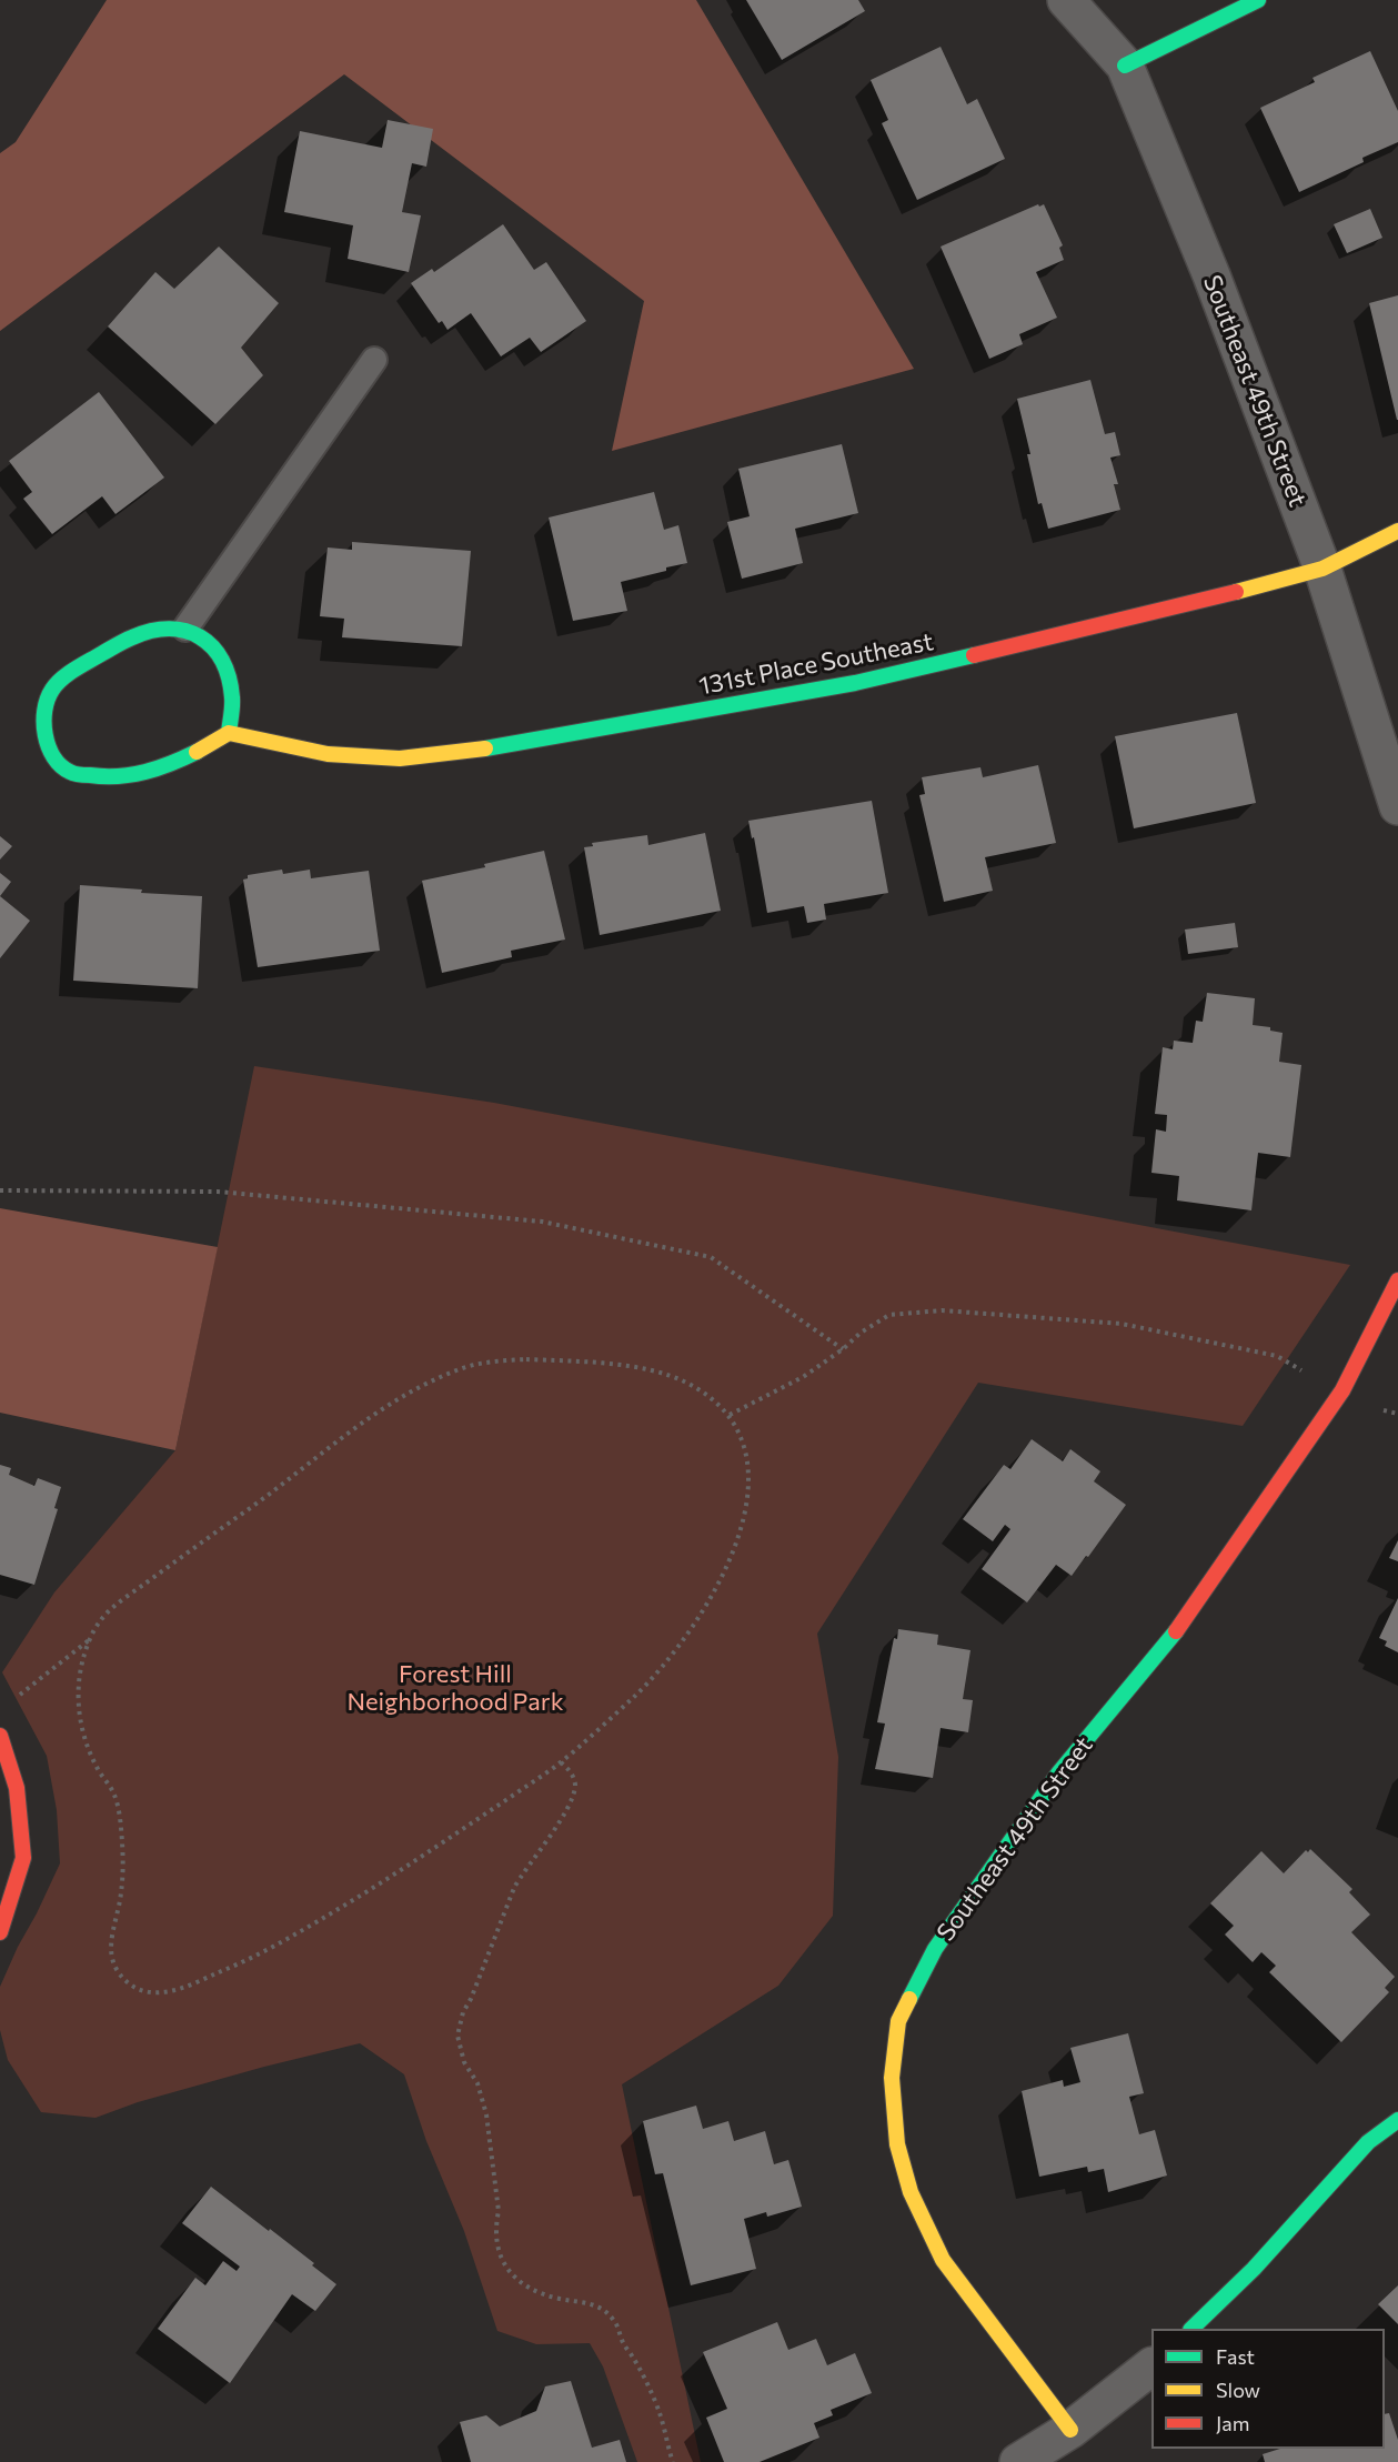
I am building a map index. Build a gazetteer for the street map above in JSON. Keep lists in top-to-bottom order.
{
  "streets": {
    "street": ["Southeast 49th Street", "131st Place Southeast"]
  },
  "crossings": [
    ["Southeast 49th Street", "131st Place Southeast"]
  ],
  "parks": ["Forest Hill Neighborhood Park"],
  "legend": ["Fast", "Slow", "Jam"]
}
